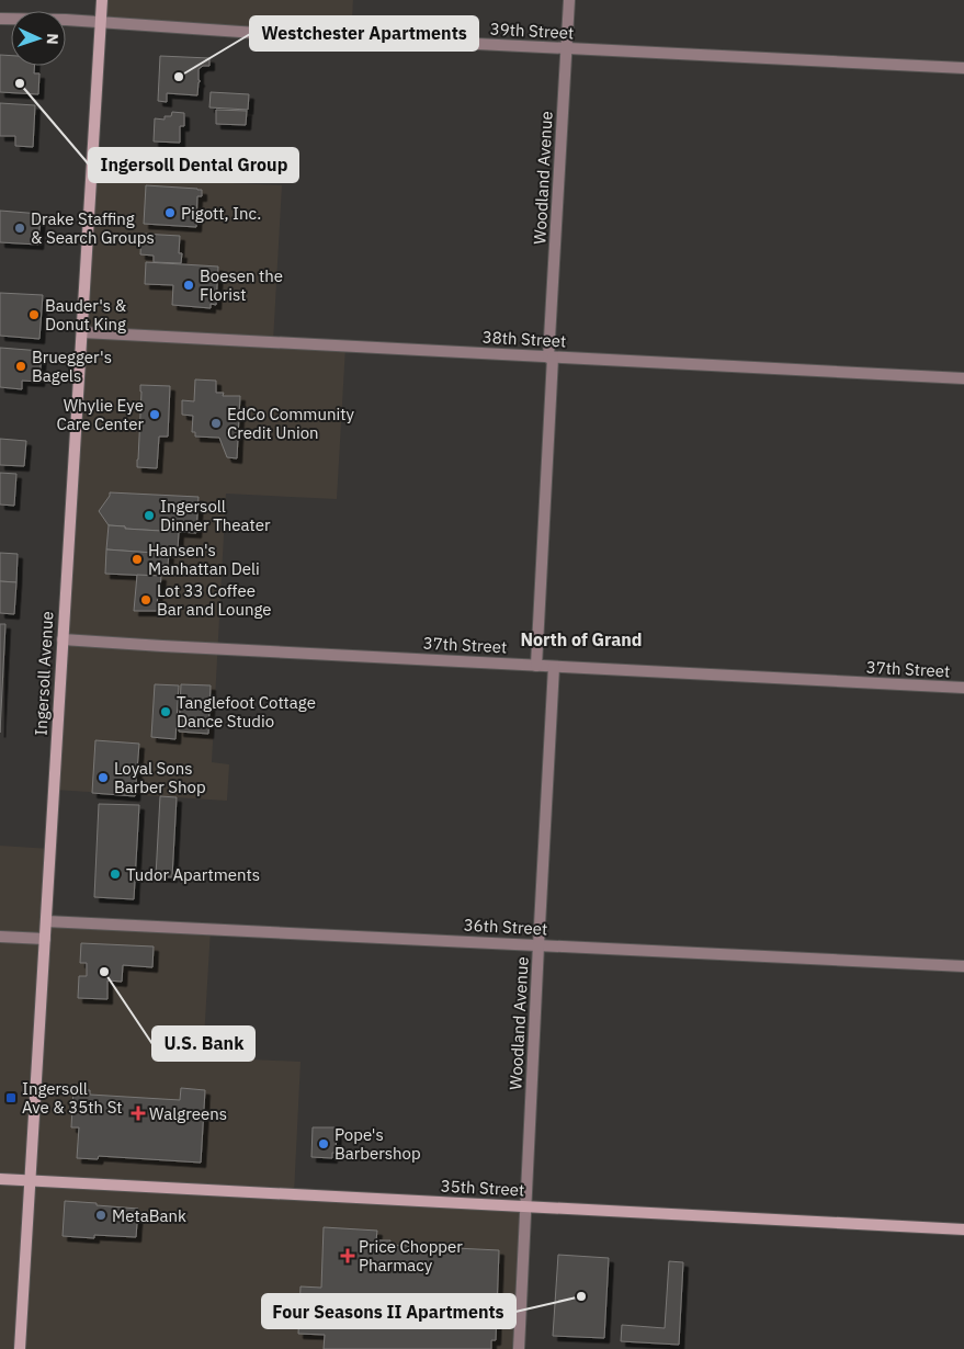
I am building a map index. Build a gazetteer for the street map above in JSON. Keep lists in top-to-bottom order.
{
  "streets": {
    "main road": ["Ingersoll Avenue", "35th Street"],
    "street": [
      "39th Street",
      "Woodland Avenue",
      "38th Street",
      "37th Street",
      "36th Street"
    ]
  },
  "crossings": [
    ["39th Street", "Woodland Avenue"],
    ["39th Street", "Ingersoll Avenue"],
    ["Woodland Avenue", "38th Street"],
    ["Woodland Avenue", "37th Street"],
    ["Woodland Avenue", "36th Street"],
    ["Woodland Avenue", "35th Street"],
    ["38th Street", "Ingersoll Avenue"],
    ["37th Street", "Ingersoll Avenue"],
    ["Ingersoll Avenue", "36th Street"],
    ["Ingersoll Avenue", "35th Street"]
  ],
  "districts": ["North of Grand"],
  "places": {
    "other": [
      "Westchester Apartments",
      "Ingersoll Dental Group",
      "Pigott, Inc.",
      "Drake Staffing & Search Groups",
      "Boesen the Florist",
      "Bauder's & Donut King",
      "Bruegger's Bagels",
      "Whylie Eye Care Center",
      "EdCo Community Credit Union",
      "Ingersoll Dinner Theater",
      "Hansen's Manhattan Deli",
      "Lot 33 Coffee Bar and Lounge",
      "Tanglefoot Cottage Dance Studio",
      "Loyal Sons Barber Shop",
      "Tudor Apartments",
      "U.S. Bank",
      "Pope's Barbershop",
      "MetaBank",
      "Four Seasons II Apartments"
    ],
    "transit": ["Ingersoll Ave & 35th St"],
    "health": ["Walgreens", "Price Chopper Pharmacy"]
  },
  "north": "right"
}
